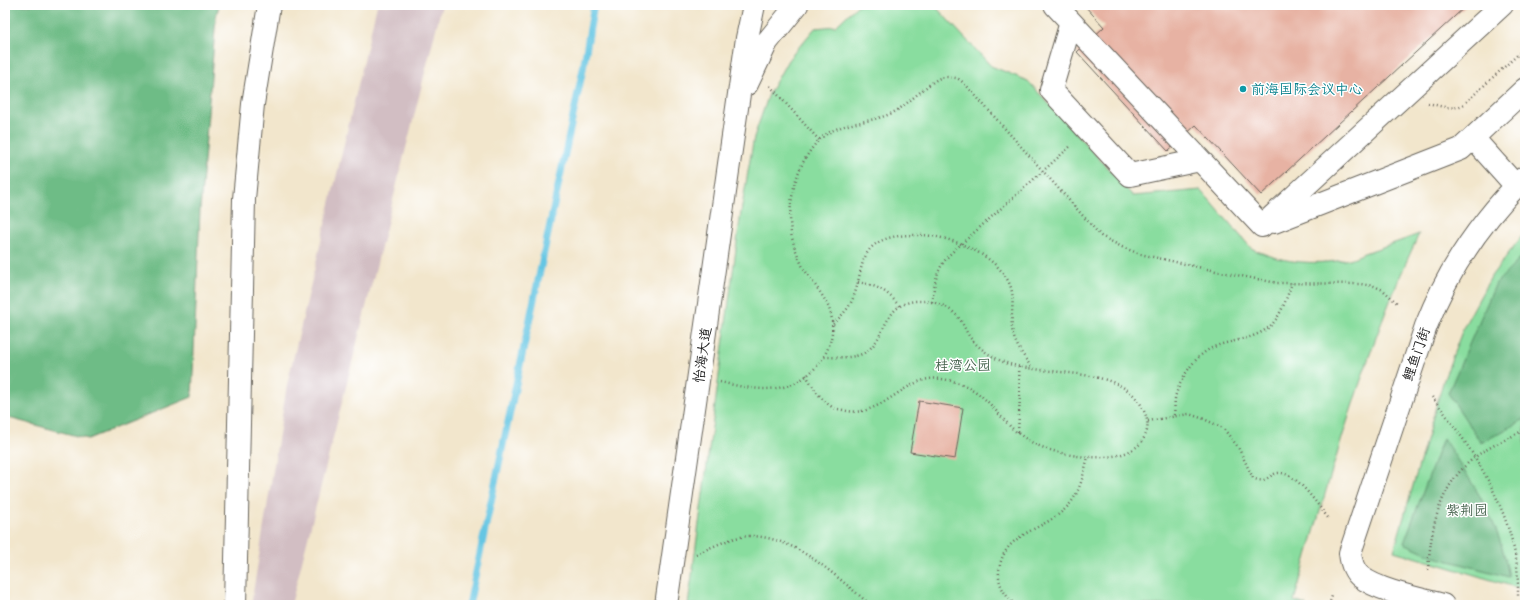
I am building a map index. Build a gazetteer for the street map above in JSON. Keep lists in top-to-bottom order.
{
  "streets": {
    "street": ["鲤鱼门街", "怡海大道"]
  },
  "parks": ["桂湾公园", "紫荆园"],
  "places": ["前海国际会议中心"]
}
